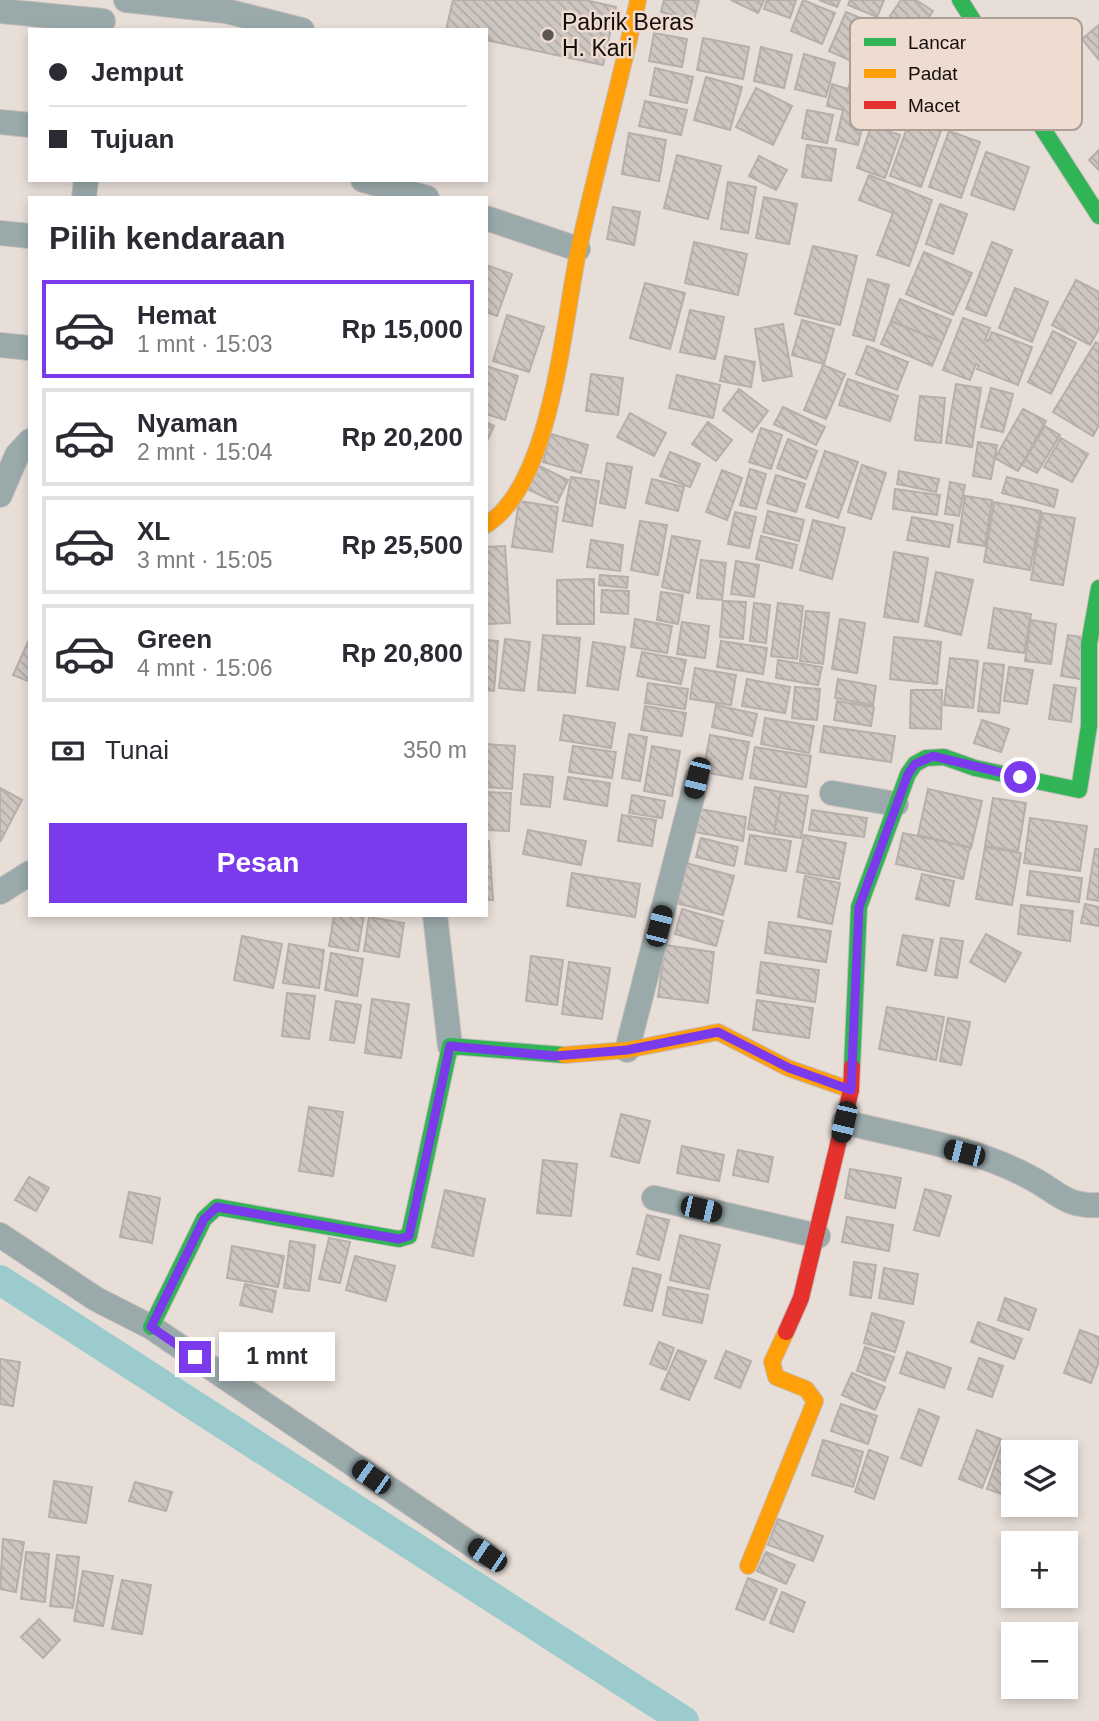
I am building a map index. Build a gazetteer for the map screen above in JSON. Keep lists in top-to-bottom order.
{
  "places": ["Pabrik Beras H. Kari"],
  "legend": ["Lancar", "Padat", "Macet"],
  "page": {
    "banner": ["Jemput", "Tujuan"],
    "heading": "Pilih kendaraan",
    "list": [
      {
        "name": "Hemat",
        "note": "1 mnt · 15:03",
        "value": "Rp 15,000"
      },
      {
        "name": "Nyaman",
        "note": "2 mnt · 15:04",
        "value": "Rp 20,200"
      },
      {
        "name": "XL",
        "note": "3 mnt · 15:05",
        "value": "Rp 25,500"
      },
      {
        "name": "Green",
        "note": "4 mnt · 15:06",
        "value": "Rp 20,800"
      }
    ],
    "pay": ["Tunai", "350 m"],
    "buttons": "Pesan",
    "bubble": "1 mnt",
    "map_buttons": ["+", "−"]
  }
}
